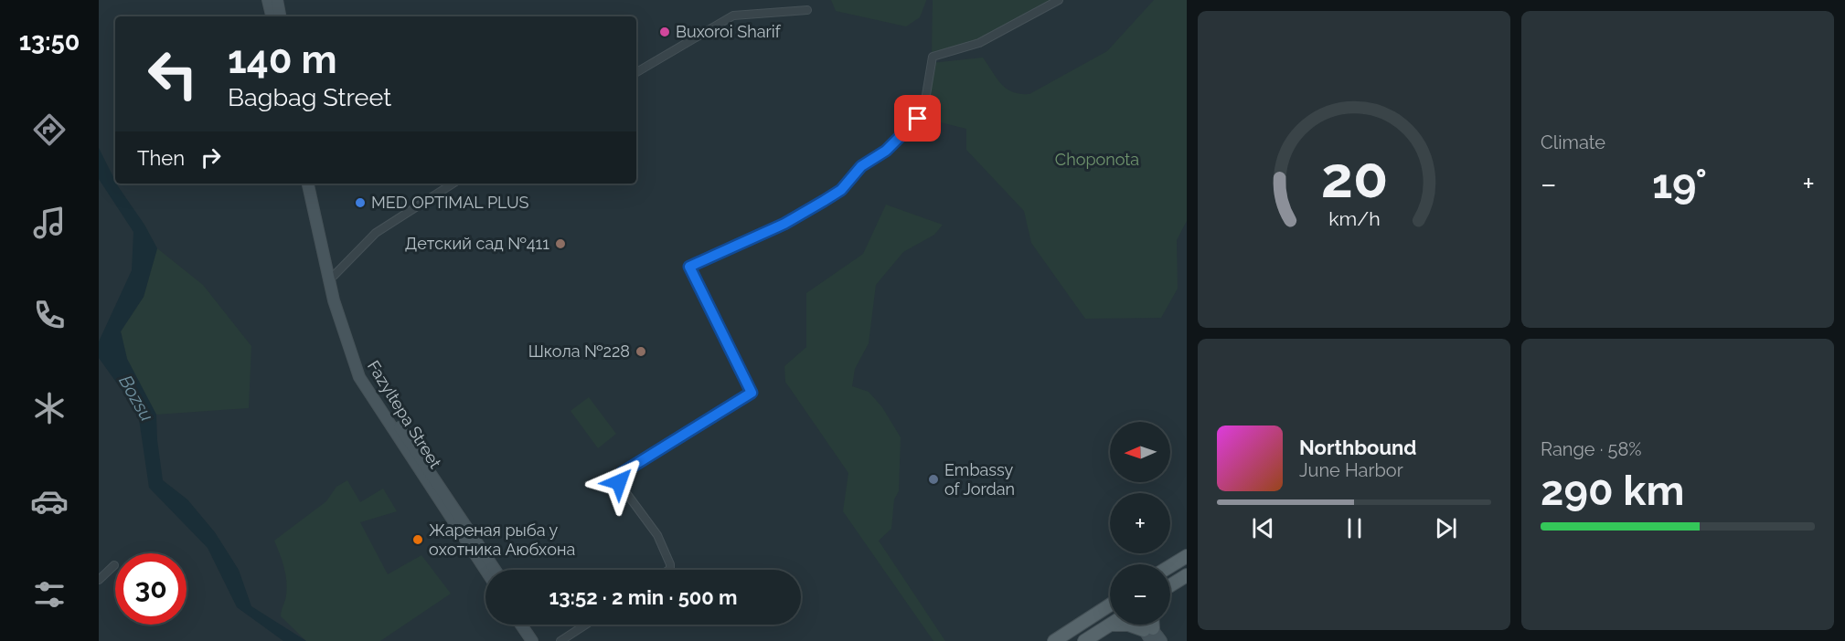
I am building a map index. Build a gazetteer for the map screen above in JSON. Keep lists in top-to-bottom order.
{
  "streets": {
    "main road": ["Fazyltepa Street"]
  },
  "water": ["Bozsu"],
  "parks": ["Choponota"],
  "places": [
    "Buxoroi Sharif",
    "MED OPTIMAL PLUS",
    "Детский сад №411",
    "Школа №228",
    "Embassy of Jordan",
    "Жареная рыба у охотника Аюбхона"
  ],
  "north": "left",
  "page": {
    "tabs": "13:50",
    "tile": [
      "Climate",
      ["Range · 58%", "290 km"]
    ],
    "turn": ["140 m", "Bagbag Street"],
    "then": "Then",
    "heat": ["−", "19°", "+"],
    "map_buttons": ["+", "−"],
    "song": ["Northbound", "June Harbor"],
    "limit": "30",
    "trip": "13:52 · 2 min · 500 m",
    "gauge": ["20", "km/h"]
  }
}
